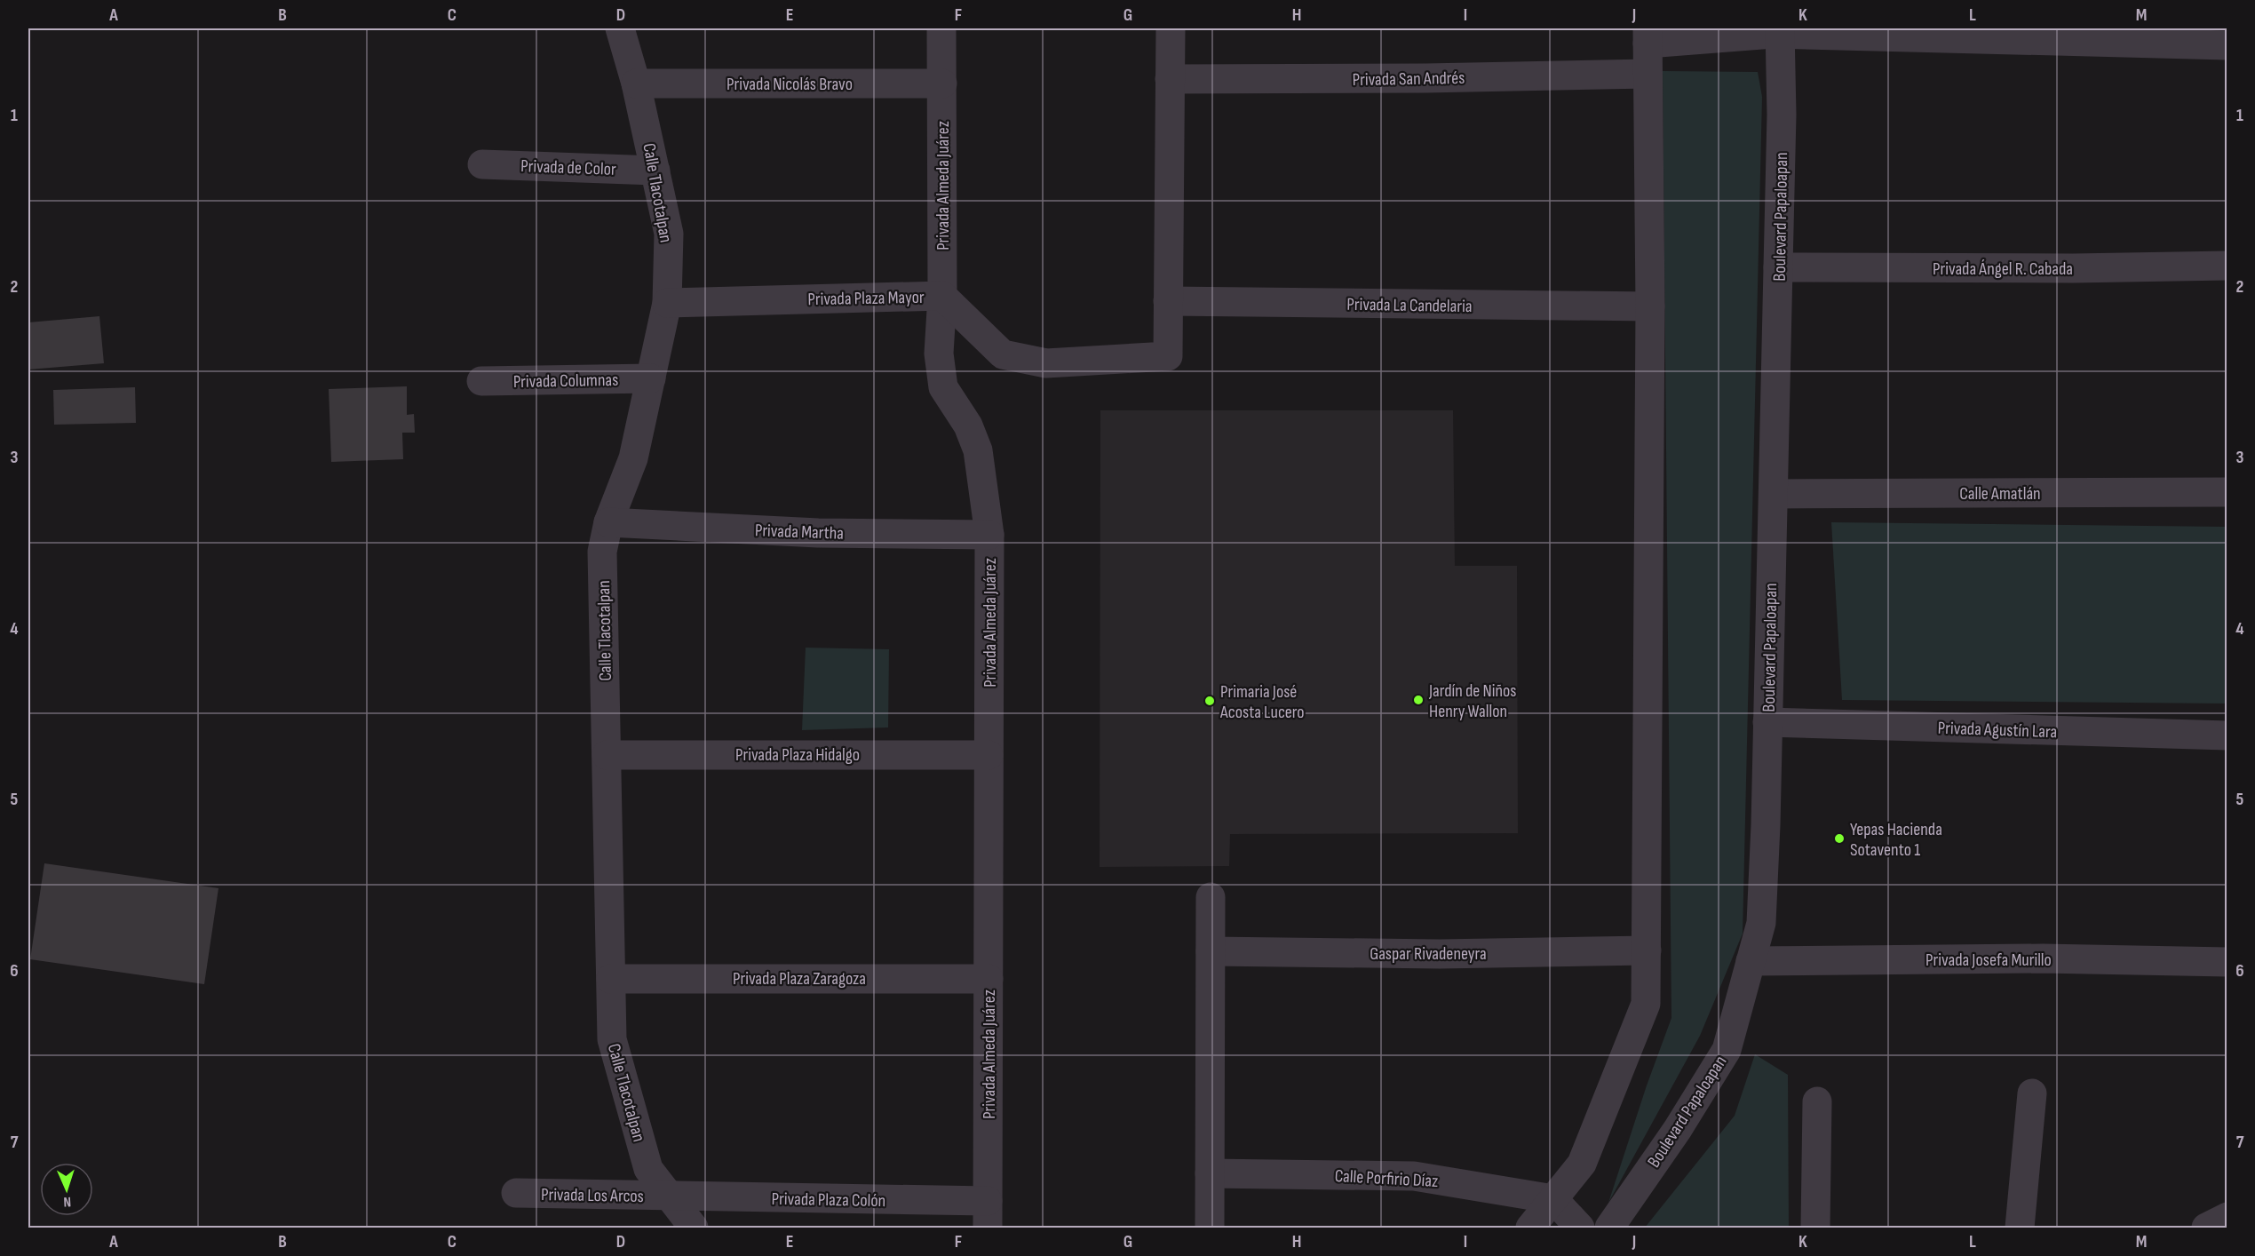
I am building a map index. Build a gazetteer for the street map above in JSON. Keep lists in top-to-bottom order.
{
  "streets": {
    "street": [
      "Privada San Andrés",
      "Privada Nicolás Bravo",
      "Privada de Color",
      "Privada Almeda Juárez",
      "Calle Tlacotalpan",
      "Boulevard Papaloapan",
      "Privada Ángel R. Cabada",
      "Privada Plaza Mayor",
      "Privada La Candelaria",
      "Privada Columnas",
      "Calle Amatlán",
      "Privada Martha",
      "Privada Agustín Lara",
      "Privada Plaza Hidalgo",
      "Gaspar Rivadeneyra",
      "Privada Josefa Murillo",
      "Privada Plaza Zaragoza",
      "Calle Porfirio Díaz",
      "Privada Los Arcos",
      "Privada Plaza Colón"
    ]
  },
  "crossings": [
    ["Privada Nicolás Bravo", "Privada Almeda Juárez"],
    ["Privada Nicolás Bravo", "Calle Tlacotalpan"],
    ["Privada de Color", "Calle Tlacotalpan"],
    ["Privada Almeda Juárez", "Privada Plaza Mayor"],
    ["Privada Almeda Juárez", "Privada Martha"],
    ["Privada Almeda Juárez", "Privada Plaza Hidalgo"],
    ["Privada Almeda Juárez", "Privada Plaza Zaragoza"],
    ["Privada Almeda Juárez", "Privada Plaza Colón"],
    ["Calle Tlacotalpan", "Privada Plaza Mayor"],
    ["Calle Tlacotalpan", "Privada Columnas"],
    ["Calle Tlacotalpan", "Privada Martha"],
    ["Calle Tlacotalpan", "Privada Plaza Hidalgo"],
    ["Calle Tlacotalpan", "Privada Plaza Zaragoza"],
    ["Calle Tlacotalpan", "Privada Los Arcos"],
    ["Calle Tlacotalpan", "Privada Plaza Colón"],
    ["Boulevard Papaloapan", "Privada Ángel R. Cabada"],
    ["Boulevard Papaloapan", "Calle Amatlán"],
    ["Boulevard Papaloapan", "Privada Agustín Lara"],
    ["Boulevard Papaloapan", "Privada Josefa Murillo"],
    ["Privada Plaza Mayor", "Privada La Candelaria"],
    ["Privada Los Arcos", "Privada Plaza Colón"]
  ],
  "places": ["Jardín de Niños Henry Wallon", "Primaria José Acosta Lucero", "Yepas Hacienda Sotavento 1"],
  "north": "bottom",
  "grid": {
    "columns": [
      "A",
      "B",
      "C",
      "D",
      "E",
      "F",
      "G",
      "H",
      "I",
      "J",
      "K",
      "L",
      "M"
    ],
    "rows": [
      "1",
      "2",
      "3",
      "4",
      "5",
      "6",
      "7"
    ]
  }
}
